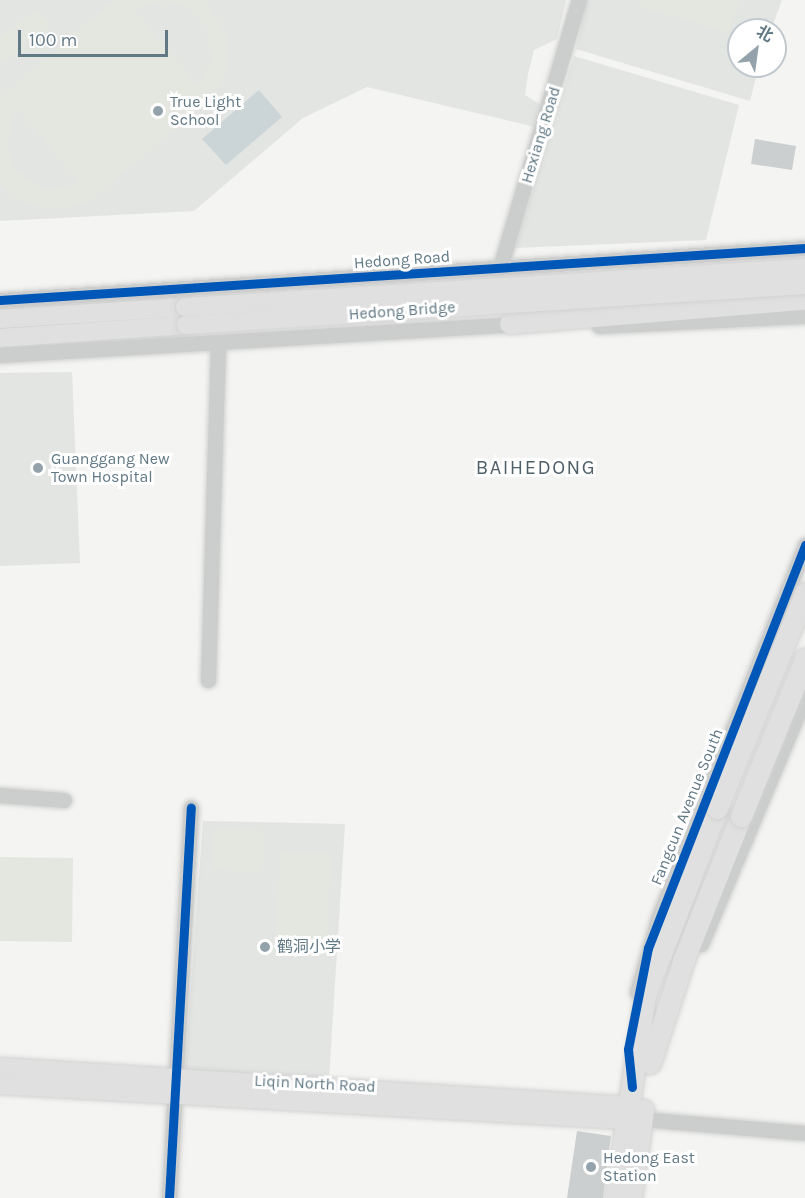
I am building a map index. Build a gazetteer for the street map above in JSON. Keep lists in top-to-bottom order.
{
  "streets": {
    "highway": ["Fangcun Avenue South"],
    "main road": ["Hedong Bridge", "Liqin North Road"],
    "street": ["Hexiang Road", "Hedong Road"]
  },
  "crossings": [
    ["Hexiang Road", "Hedong Road"],
    ["Fangcun Avenue South", "Liqin North Road"]
  ],
  "districts": ["BAIHEDONG"],
  "places": [
    "True Light School",
    "Guanggang New Town Hospital",
    "鹤洞小学",
    "Hedong East Station"
  ],
  "scale_bar": "100 m",
  "north": "top right"
}
